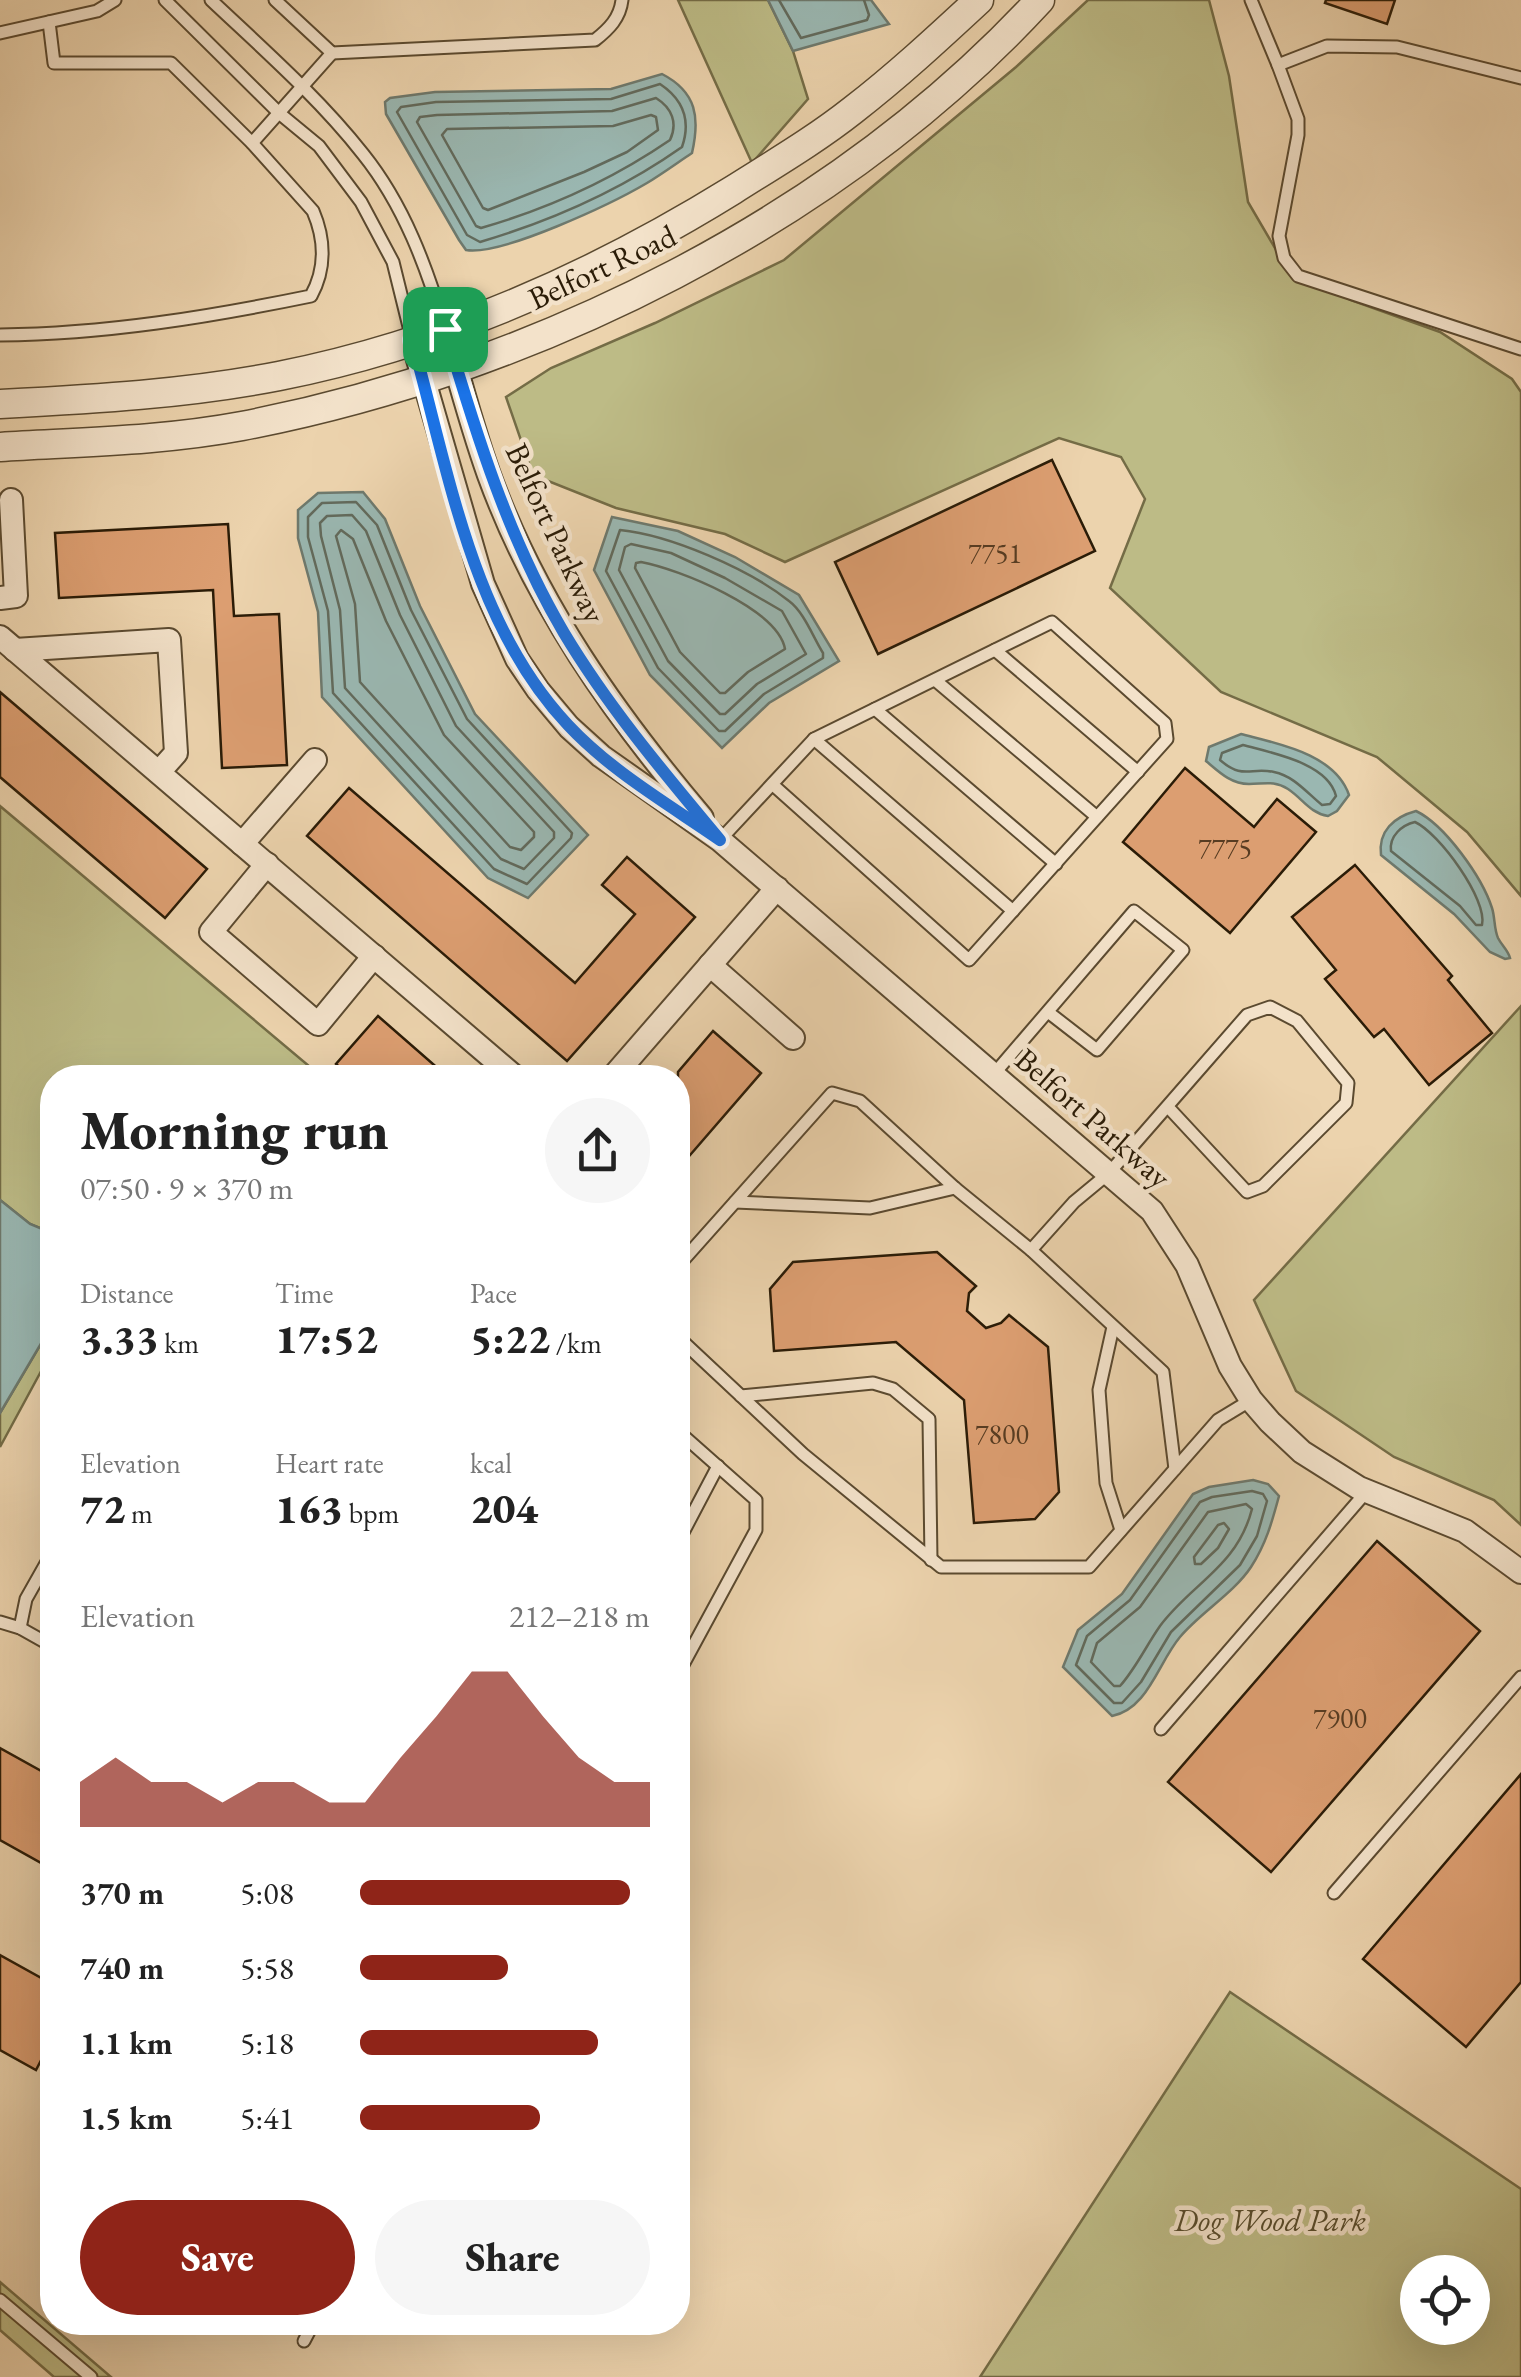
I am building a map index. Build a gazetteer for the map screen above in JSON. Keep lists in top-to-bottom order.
{
  "streets": {
    "street": ["Belfort Road", "Belfort Parkway"]
  },
  "crossings": [
    ["Belfort Road", "Belfort Parkway"]
  ],
  "parks": ["Dog Wood Park"],
  "house_numbers": [
    "7751",
    "7775",
    "7800",
    "7900"
  ],
  "page": {
    "heading": ["Morning run", "07:50 · 9 × 370 m"],
    "stats": [
      ["Distance", "3.33 km"],
      ["Time", "17:52"],
      ["Pace", "5:22 /km"],
      ["Elevation", "72 m"],
      ["Heart rate", "163 bpm"],
      ["kcal", "204"]
    ],
    "chart": ["Elevation", "212–218 m"],
    "list": [
      {
        "name": "370 m",
        "note": "5:08"
      },
      {
        "name": "740 m",
        "note": "5:58"
      },
      {
        "name": "1.1 km",
        "note": "5:18"
      },
      {
        "name": "1.5 km",
        "note": "5:41"
      }
    ],
    "buttons": ["Save", "Share"]
  }
}
